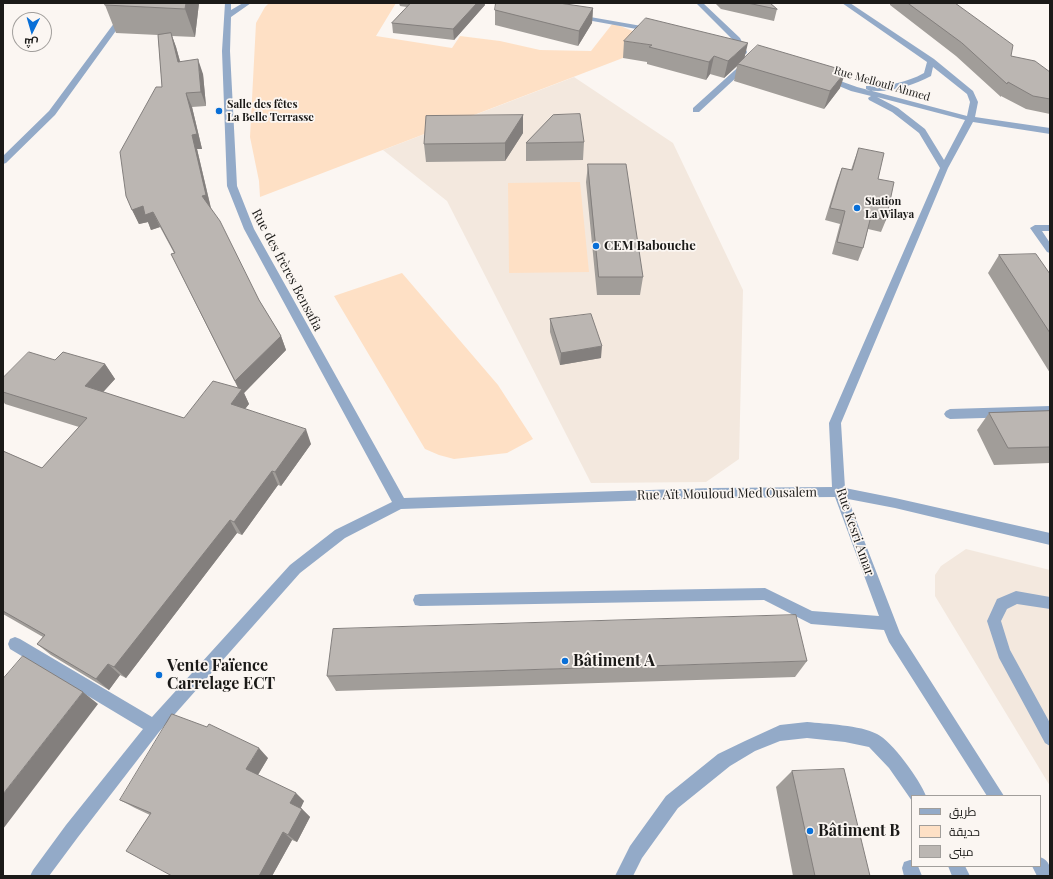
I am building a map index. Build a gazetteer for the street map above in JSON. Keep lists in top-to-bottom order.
{
  "streets": {
    "street": [
      "Rue Mellouli Ahmed",
      "Rue des frères Bensafia",
      "Rue Aït Mouloud Med Ousalem",
      "Rue Kesri Amar"
    ]
  },
  "crossings": [
    ["Rue Mellouli Ahmed", "Rue Kesri Amar"],
    ["Rue des frères Bensafia", "Rue Aït Mouloud Med Ousalem"],
    ["Rue Aït Mouloud Med Ousalem", "Rue Kesri Amar"]
  ],
  "places": [
    "Salle des fêtes La Belle Terrasse",
    "Station La Wilaya",
    "CEM Babouche",
    "Bâtiment A",
    "Vente Faïence Carrelage ECT",
    "Bâtiment B"
  ],
  "legend": ["طريق", "حديقة", "مبنى"],
  "north": "bottom"
}
